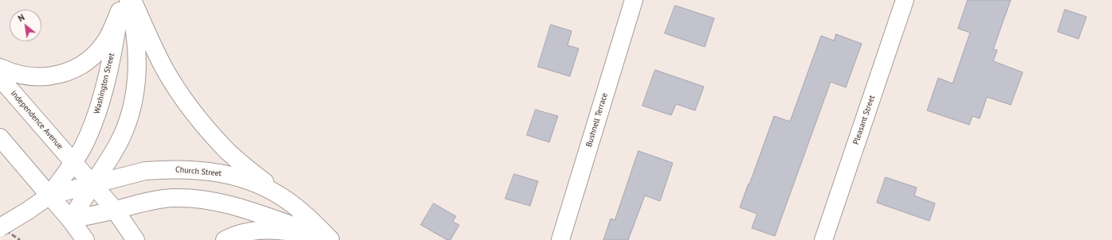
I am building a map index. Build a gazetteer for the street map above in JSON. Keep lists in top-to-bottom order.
{
  "streets": {
    "main road": [
      "Washington Street",
      "Independence Avenue",
      "Bushnell Terrace",
      "Pleasant Street",
      "Church Street"
    ]
  },
  "crossings": [
    ["Washington Street", "Independence Avenue"],
    ["Washington Street", "Church Street"]
  ],
  "north": "top left"
}
